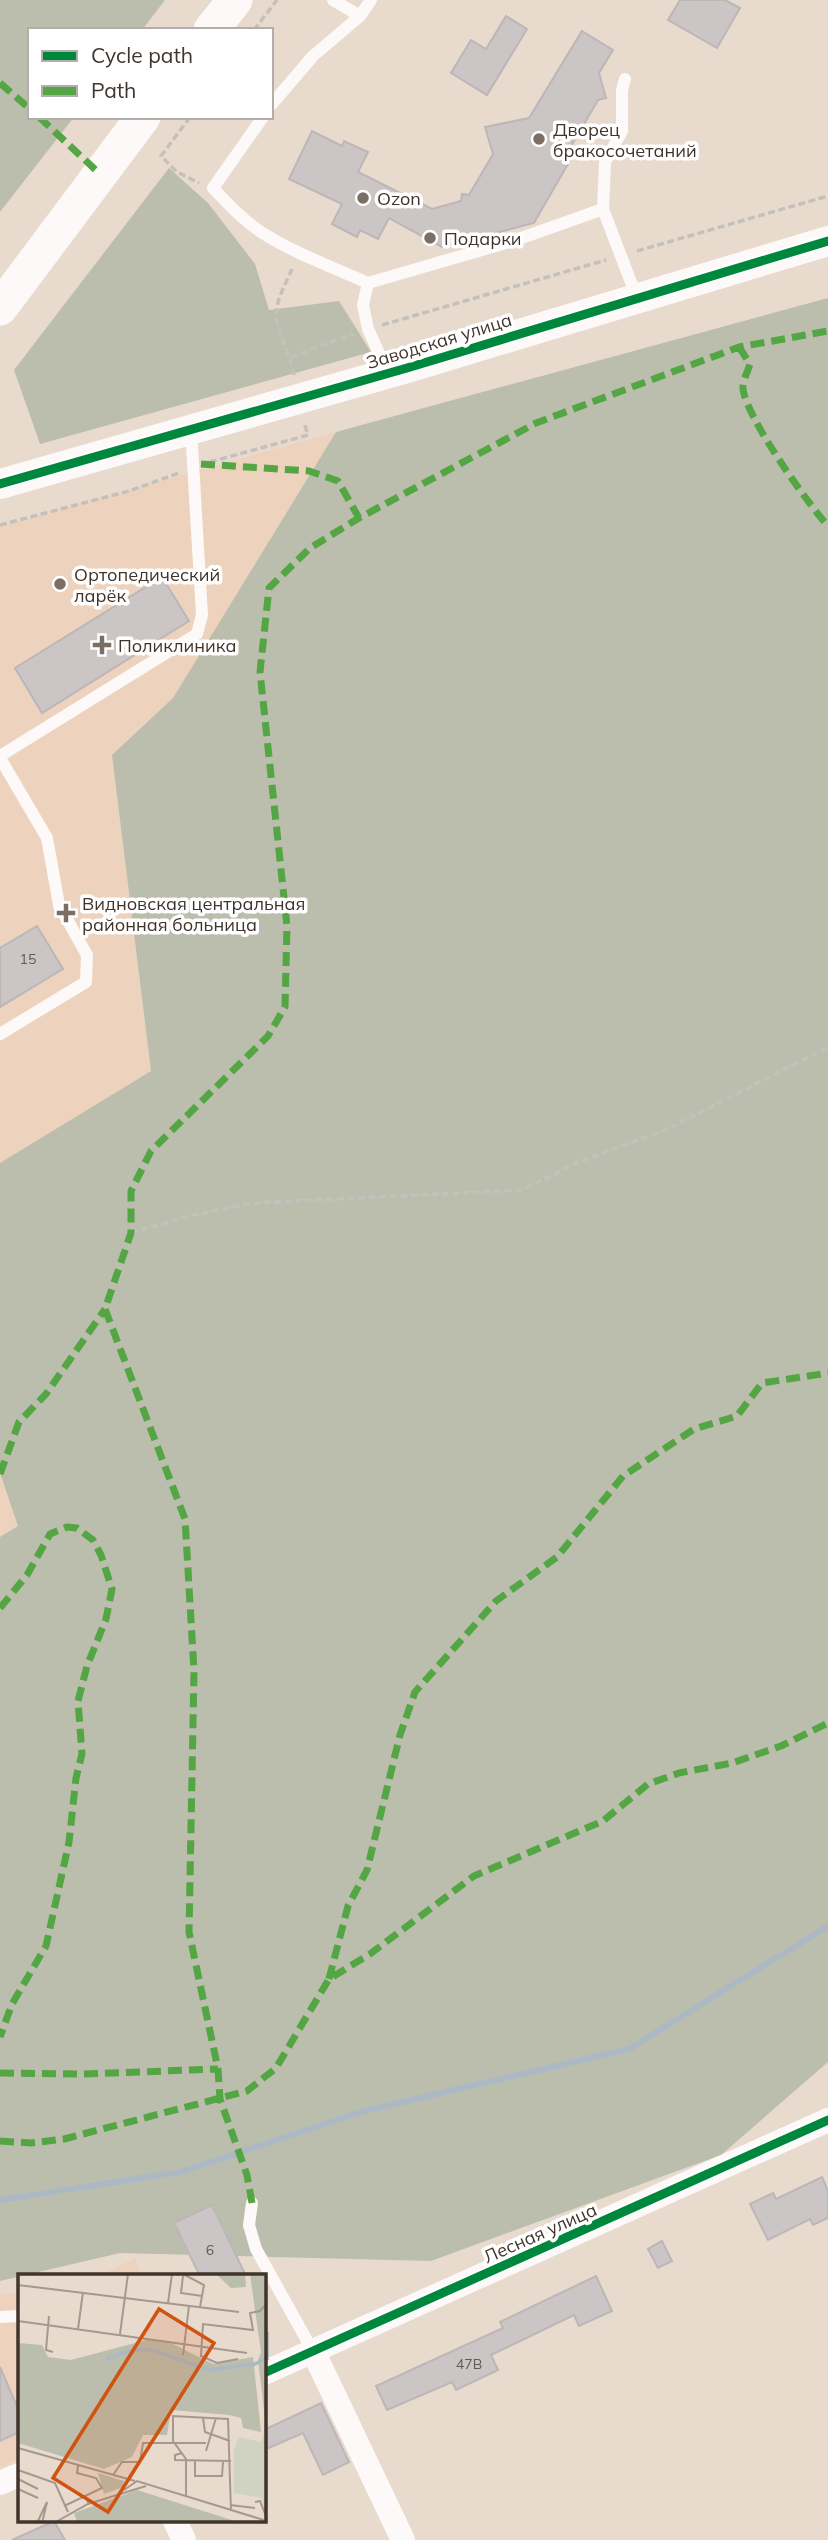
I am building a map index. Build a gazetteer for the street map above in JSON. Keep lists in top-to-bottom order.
{
  "streets": {
    "street": ["Заводская улица", "Лесная улица"]
  },
  "places": {
    "other": [
      "Дворец бракосочетаний",
      "Ozon",
      "Подарки",
      "Ортопедический ларёк"
    ],
    "health": ["Поликлиника", "Видновская центральная районная больница"]
  },
  "house_numbers": ["15", "6", "47В"],
  "legend": ["Cycle path", "Path"]
}
